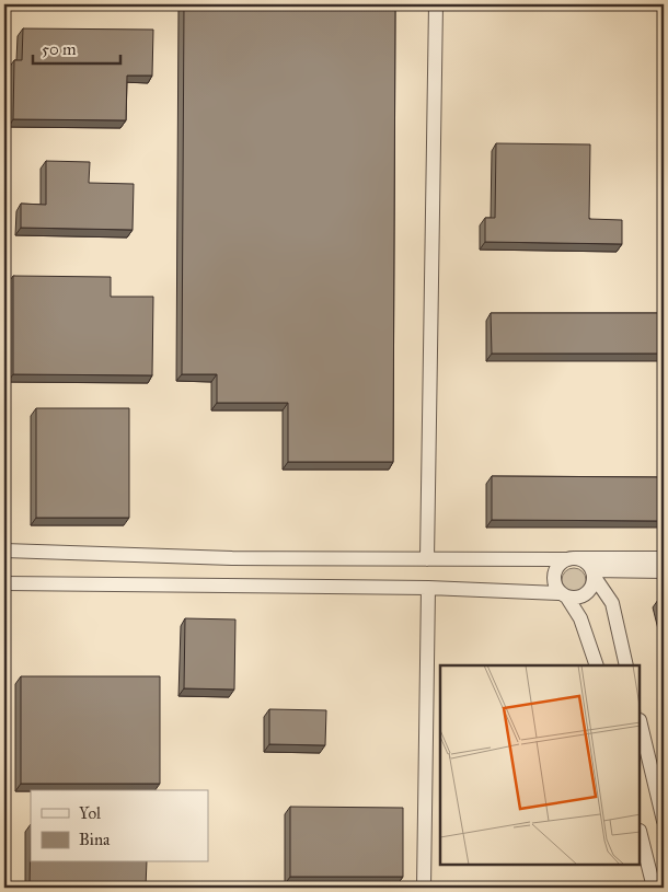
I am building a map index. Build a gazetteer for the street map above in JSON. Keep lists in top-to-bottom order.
{
  "legend": ["Yol", "Bina"],
  "scale_bar": "50 m"
}
